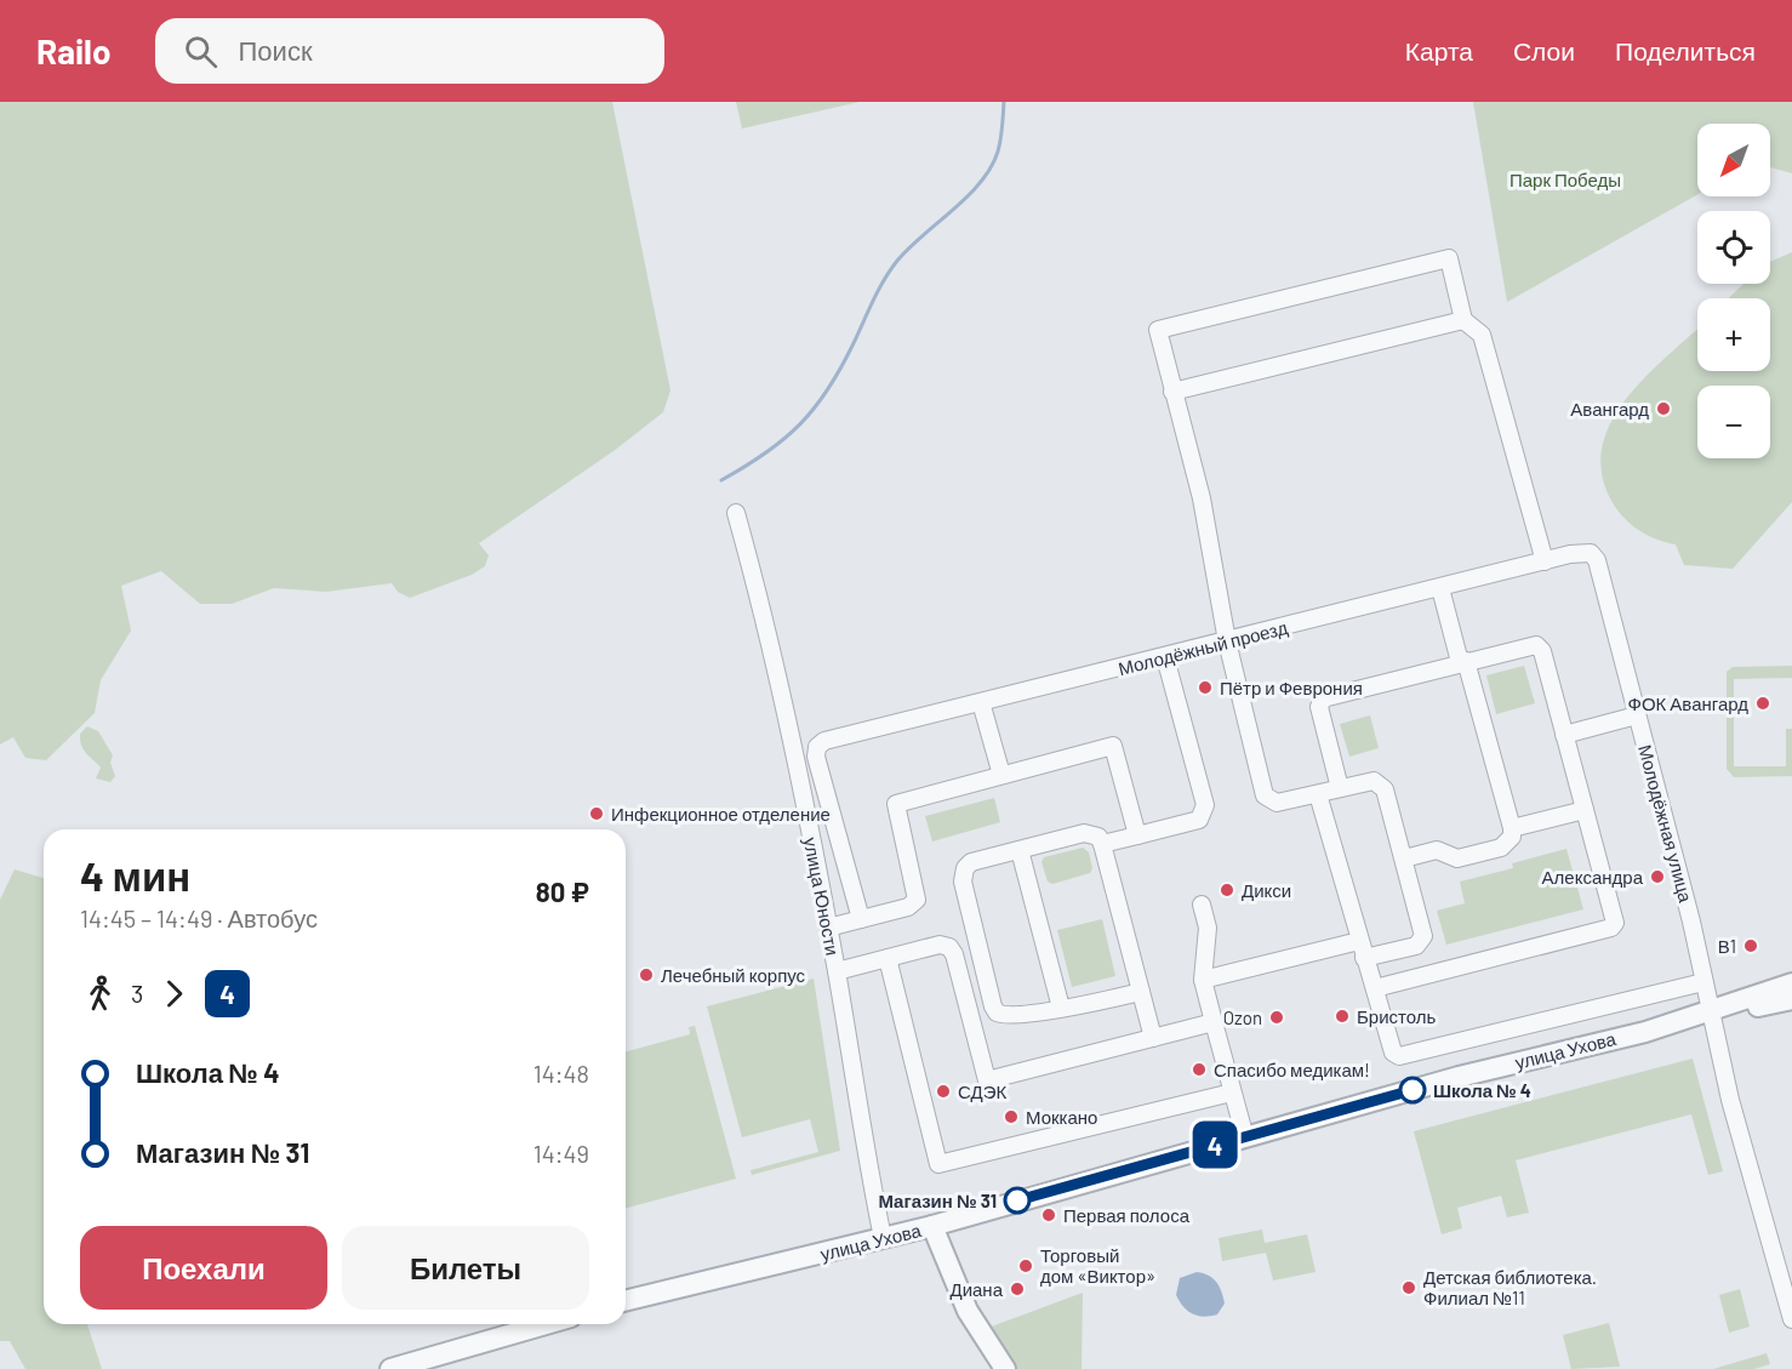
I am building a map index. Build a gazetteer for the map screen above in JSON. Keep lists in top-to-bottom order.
{
  "streets": {
    "street": [
      "Молодёжный проезд",
      "Молодёжная улица",
      "улица Юности",
      "улица Ухова"
    ]
  },
  "crossings": [
    ["Молодёжный проезд", "Молодёжная улица"],
    ["Молодёжная улица", "улица Ухова"],
    ["улица Юности", "улица Ухова"]
  ],
  "parks": ["Парк Победы"],
  "places": [
    "Авангард",
    "Пётр и Феврония",
    "ФОК Авангард",
    "Инфекционное отделение",
    "Александра",
    "Дикси",
    "В1",
    "Лечебный корпус",
    "Бристоль",
    "Ozon",
    "Спасибо медикам!",
    "Школа № 4",
    "СДЭК",
    "Моккано",
    "Магазин № 31",
    "Первая полоса",
    "Торговый дом «Виктор»",
    "Детская библиотека. Филиал №11",
    "Диана"
  ],
  "lines": ["bus line 4"],
  "north": "bottom left",
  "page": {
    "header": "Railo",
    "search": "Поиск",
    "nav": ["Карта", "Слои", "Поделиться"],
    "on_map": "4",
    "map_buttons": ["+", "−"],
    "heading": ["4 мин", "14:45 – 14:49 · Автобус", "80 ₽"],
    "legs": ["3", "4"],
    "list": [
      {
        "name": "Школа № 4",
        "value": "14:48"
      },
      {
        "name": "Магазин № 31",
        "value": "14:49"
      }
    ],
    "buttons": ["Поехали", "Билеты"]
  }
}
